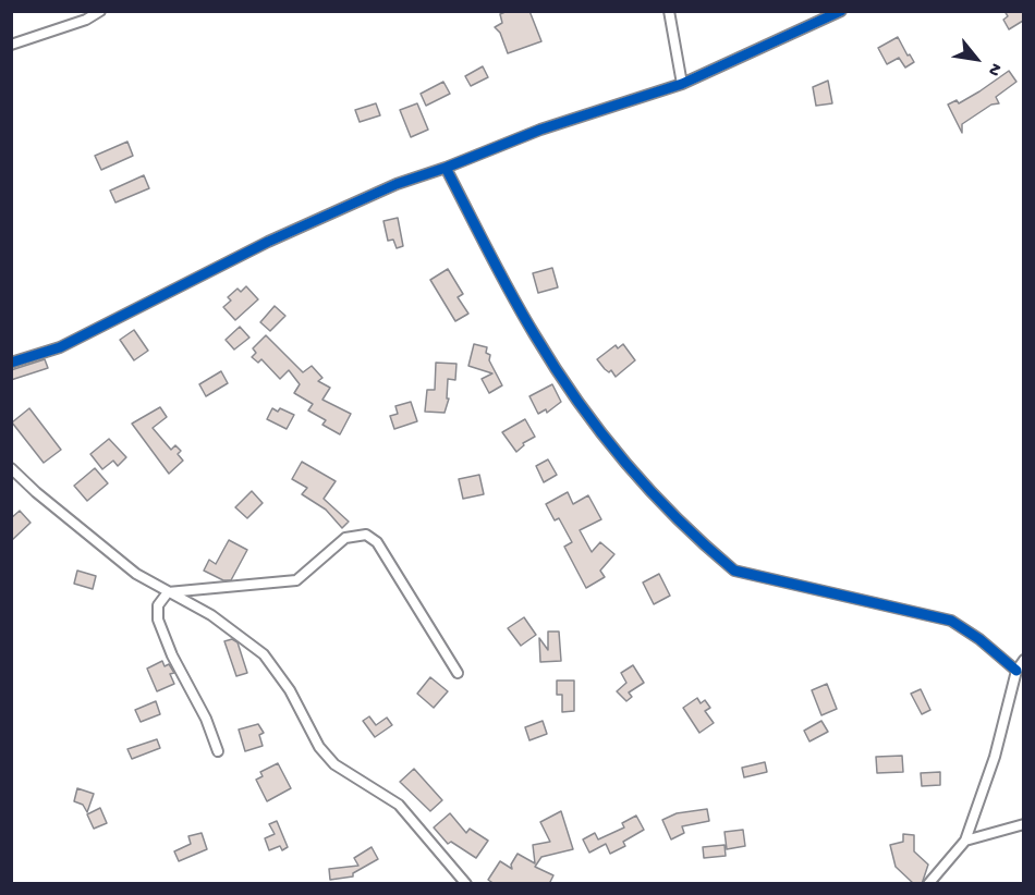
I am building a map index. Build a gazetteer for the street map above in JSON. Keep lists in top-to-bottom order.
{
  "north": "bottom right"
}
